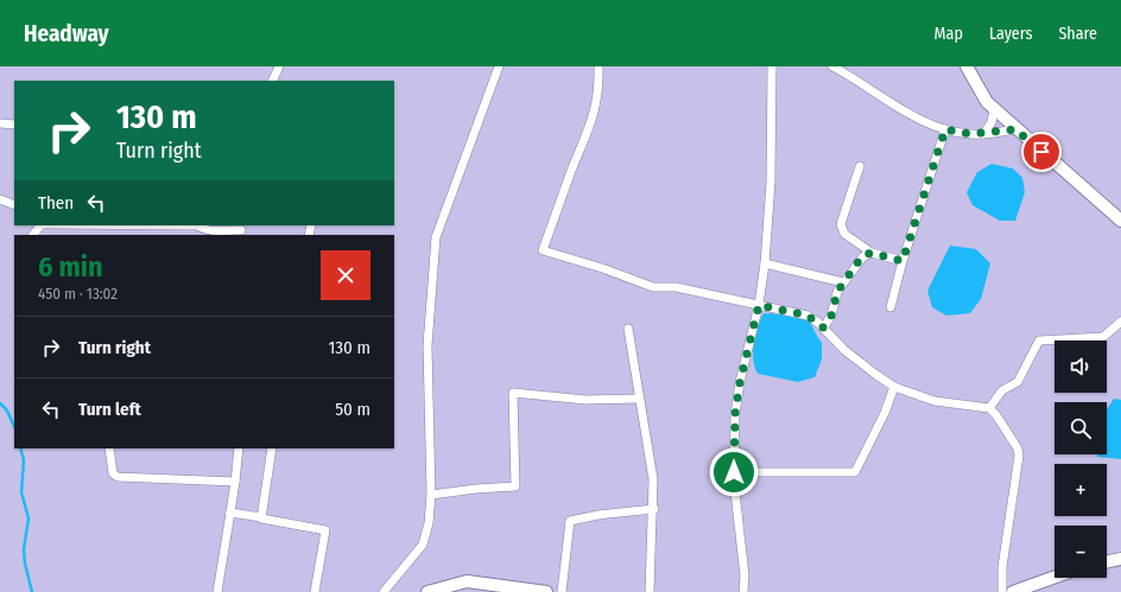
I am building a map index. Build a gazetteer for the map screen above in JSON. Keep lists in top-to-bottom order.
{
  "page": {
    "header": "Headway",
    "nav": ["Map", "Layers", "Share"],
    "turn": ["130 m", "Turn right"],
    "then": "Then",
    "heading": ["6 min", "450 m · 13:02"],
    "list": [
      {
        "name": "Turn right",
        "value": "130 m"
      },
      {
        "name": "Turn left",
        "value": "50 m"
      }
    ],
    "map_buttons": ["+", "−"]
  }
}
